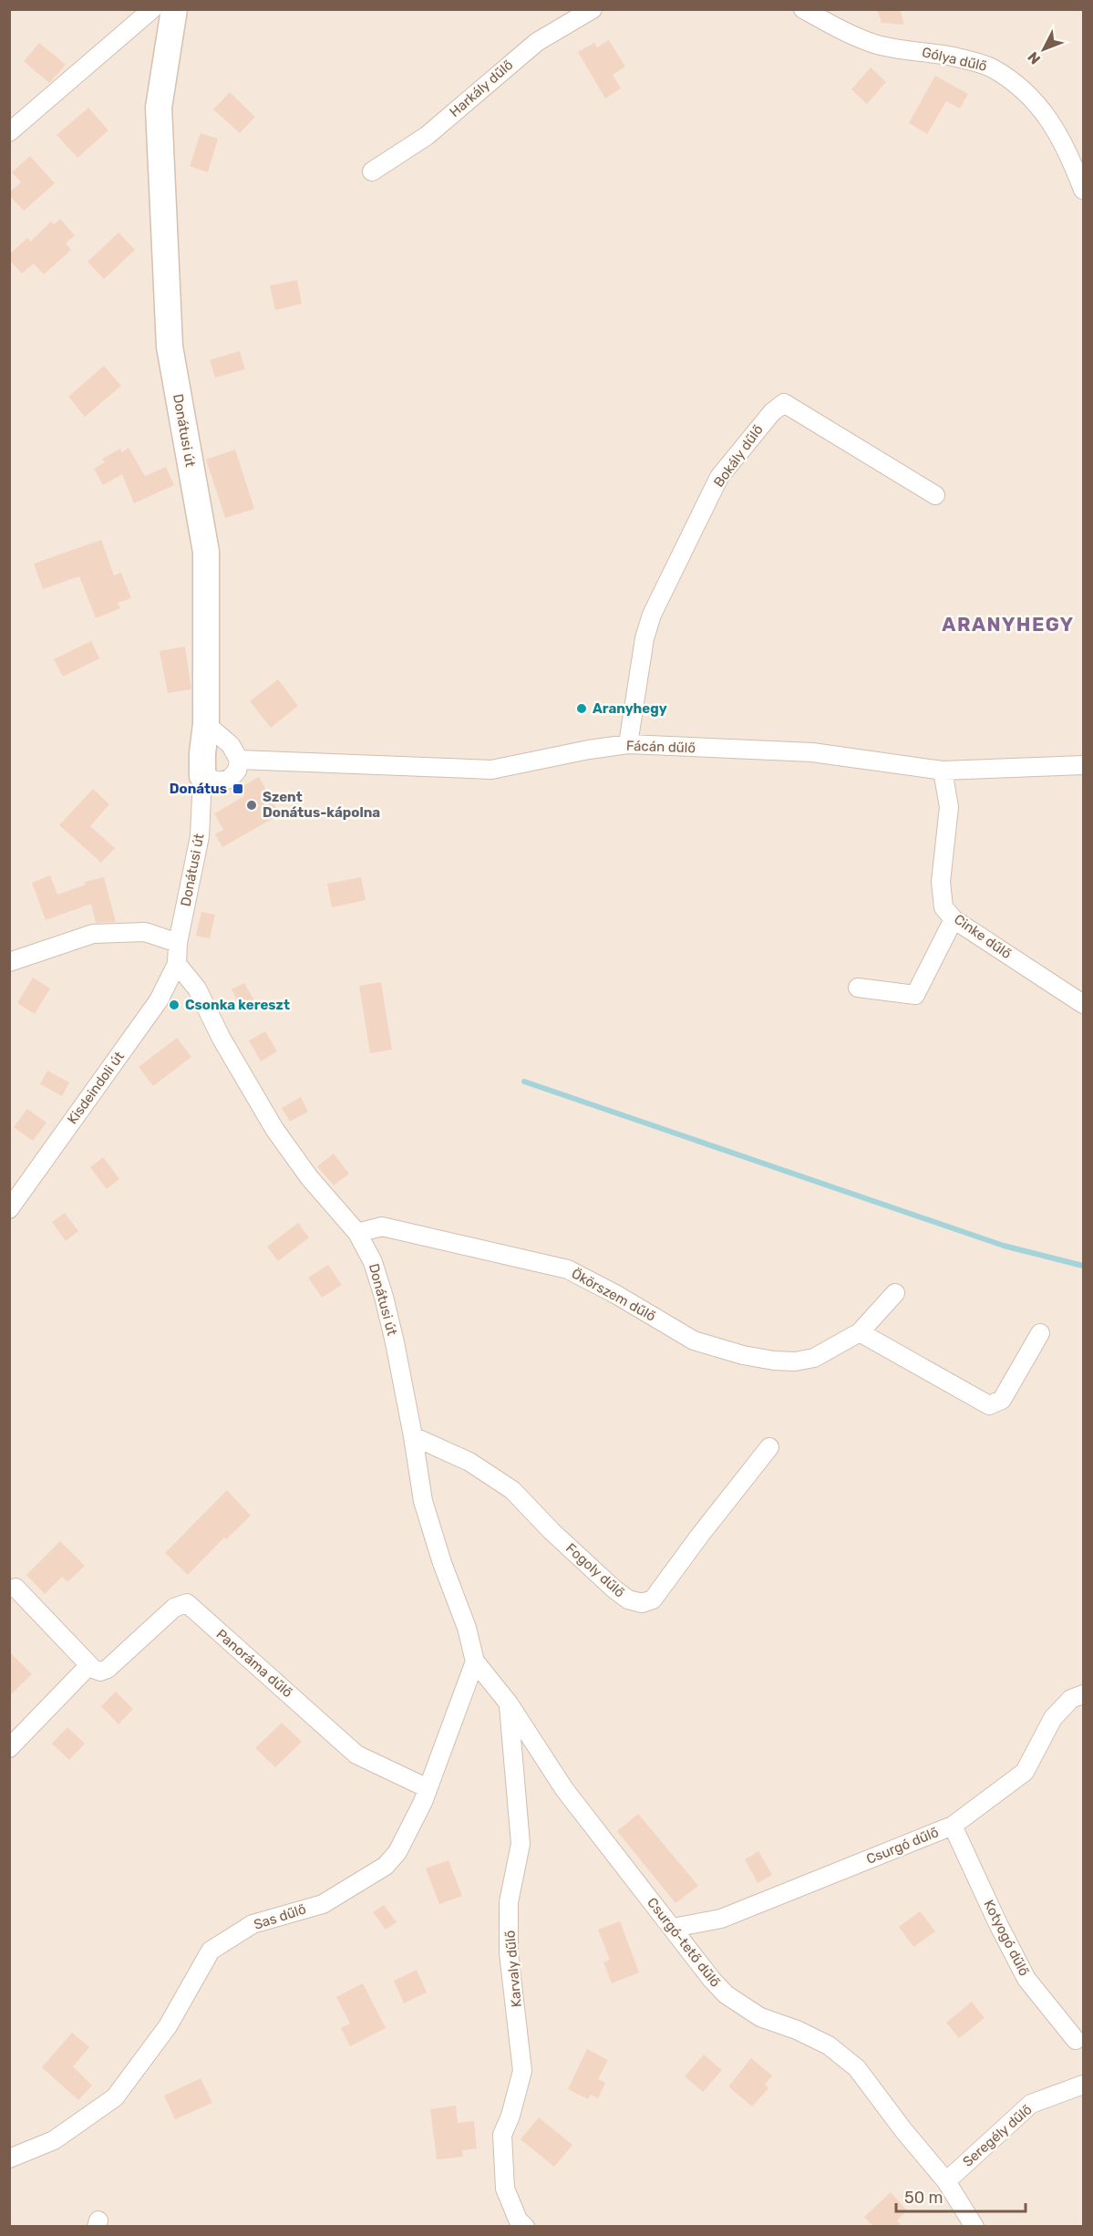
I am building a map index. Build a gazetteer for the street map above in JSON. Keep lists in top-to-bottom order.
{
  "streets": {
    "street": [
      "Gólya dűlő",
      "Harkály dűlő",
      "Donátusi út",
      "Bokály dűlő",
      "Fácán dűlő",
      "Cinke dűlő",
      "Kisdeindoli út",
      "Ökörszem dűlő",
      "Fogoly dűlő",
      "Panoráma dűlő",
      "Csurgó dűlő",
      "Sas dűlő",
      "Kotyogó dűlő",
      "Csurgó-tető dűlő",
      "Karvaly dűlő",
      "Seregély dűlő"
    ]
  },
  "crossings": [
    ["Donátusi út", "Kisdeindoli út"],
    ["Donátusi út", "Ökörszem dűlő"],
    ["Donátusi út", "Fogoly dűlő"],
    ["Donátusi út", "Sas dűlő"],
    ["Donátusi út", "Csurgó-tető dűlő"],
    ["Bokály dűlő", "Fácán dűlő"],
    ["Fácán dűlő", "Cinke dűlő"],
    ["Panoráma dűlő", "Sas dűlő"],
    ["Csurgó dűlő", "Kotyogó dűlő"],
    ["Csurgó dűlő", "Csurgó-tető dűlő"],
    ["Sas dűlő", "Csurgó-tető dűlő"],
    ["Csurgó-tető dűlő", "Karvaly dűlő"],
    ["Csurgó-tető dűlő", "Seregély dűlő"]
  ],
  "districts": ["ARANYHEGY"],
  "places": {
    "other": ["Aranyhegy", "Szent Donátus-kápolna", "Csonka kereszt"],
    "transit": ["Donátus"]
  },
  "scale_bar": "50 m",
  "north": "bottom left"
}
